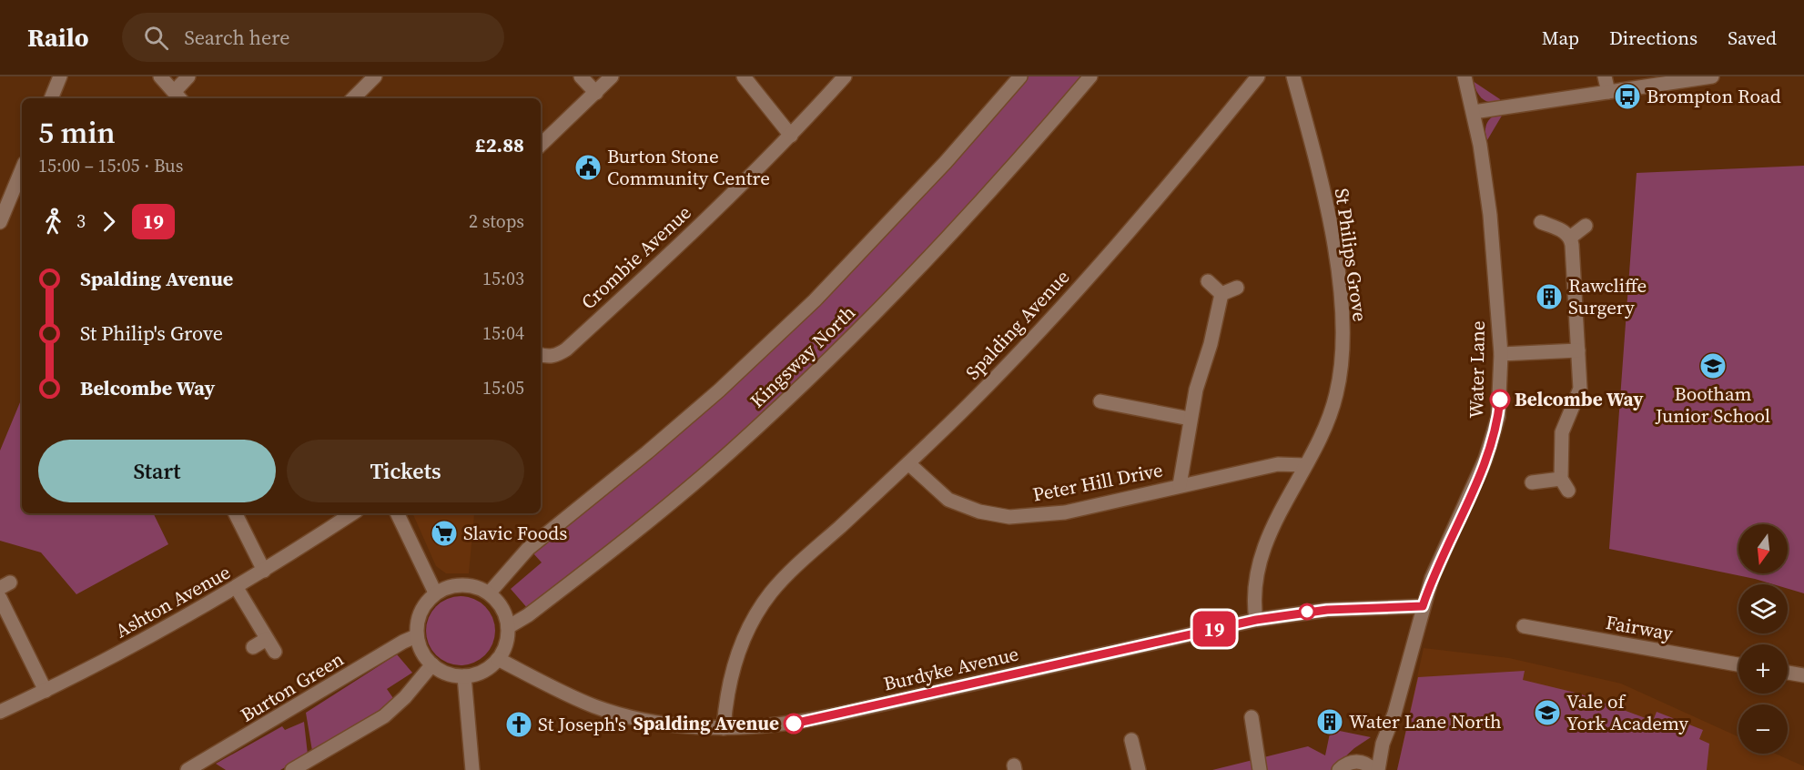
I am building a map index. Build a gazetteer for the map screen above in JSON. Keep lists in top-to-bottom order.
{
  "streets": {
    "street": [
      "St Philips Grove",
      "Crombie Avenue",
      "Spalding Avenue",
      "Kingsway North",
      "Water Lane",
      "Peter Hill Drive",
      "Ashton Avenue",
      "Fairway",
      "Burdyke Avenue",
      "Burton Green"
    ]
  },
  "crossings": [
    ["St Philips Grove", "Peter Hill Drive"],
    ["St Philips Grove", "Burdyke Avenue"],
    ["Spalding Avenue", "Peter Hill Drive"],
    ["Spalding Avenue", "Burdyke Avenue"],
    ["Kingsway North", "Burdyke Avenue"],
    ["Kingsway North", "Burton Green"],
    ["Water Lane", "Burdyke Avenue"],
    ["Burdyke Avenue", "Burton Green"]
  ],
  "places": {
    "bus stop": ["Brompton Road"],
    "public building": ["Burton Stone Community Centre"],
    "building": ["Rawcliffe Surgery", "Water Lane North"],
    "school or university": ["Bootham Junior School", "Vale of York Academy"],
    "other": ["Belcombe Way", "Spalding Avenue"],
    "supermarket": ["Slavic Foods"],
    "church": ["St Joseph's"]
  },
  "lines": ["bus line 19"],
  "north": "bottom",
  "page": {
    "header": "Railo",
    "search": "Search here",
    "nav": ["Map", "Directions", "Saved"],
    "on_map": "19",
    "heading": ["5 min", "15:00 – 15:05 · Bus", "£2.88"],
    "legs": ["3", "19", "2 stops"],
    "list": [
      {
        "name": "Spalding Avenue",
        "value": "15:03"
      },
      {
        "name": "St Philip's Grove",
        "value": "15:04"
      },
      {
        "name": "Belcombe Way",
        "value": "15:05"
      }
    ],
    "buttons": ["Start", "Tickets"],
    "map_buttons": ["+", "−"]
  }
}
